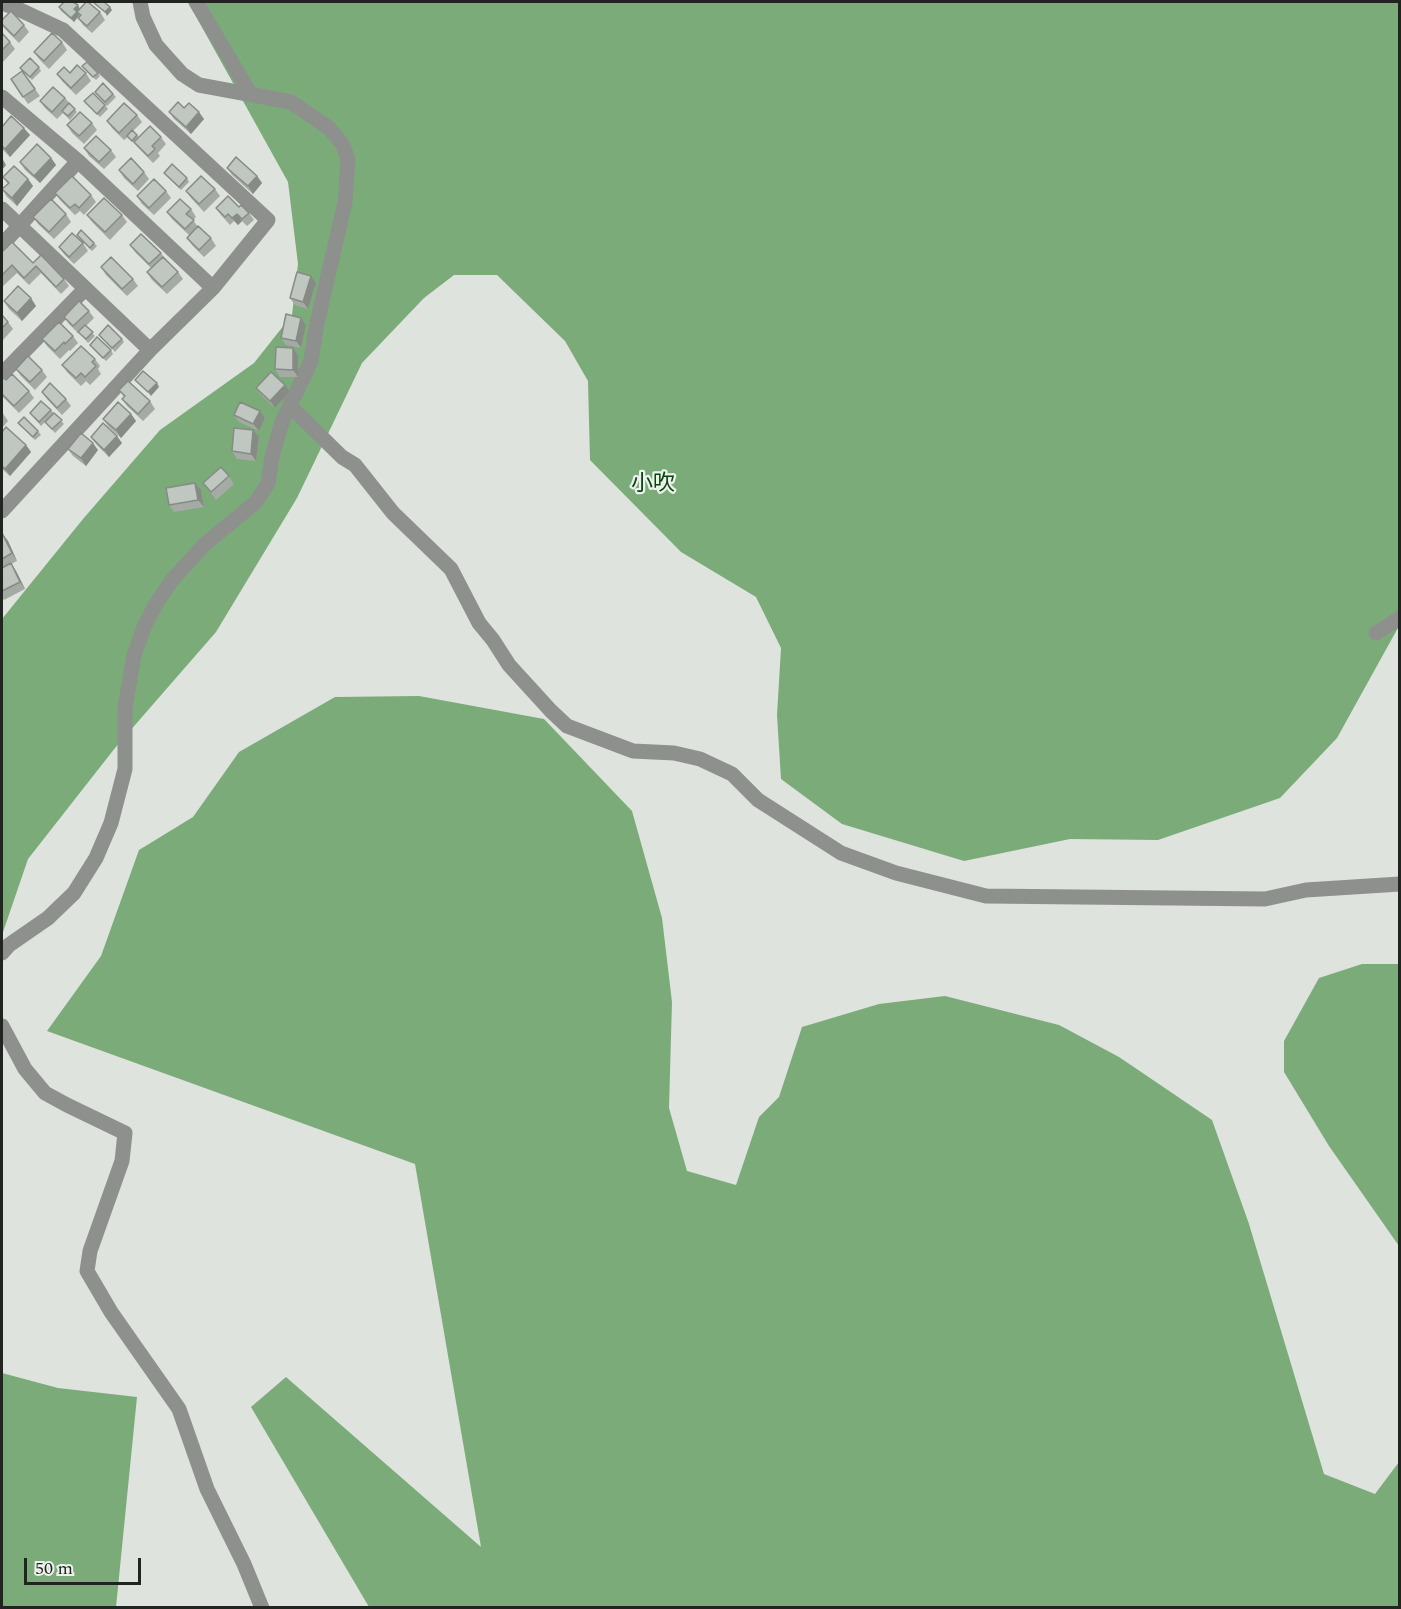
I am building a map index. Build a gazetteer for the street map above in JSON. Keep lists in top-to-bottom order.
{
  "districts": ["小吹"],
  "scale_bar": "50 m"
}
